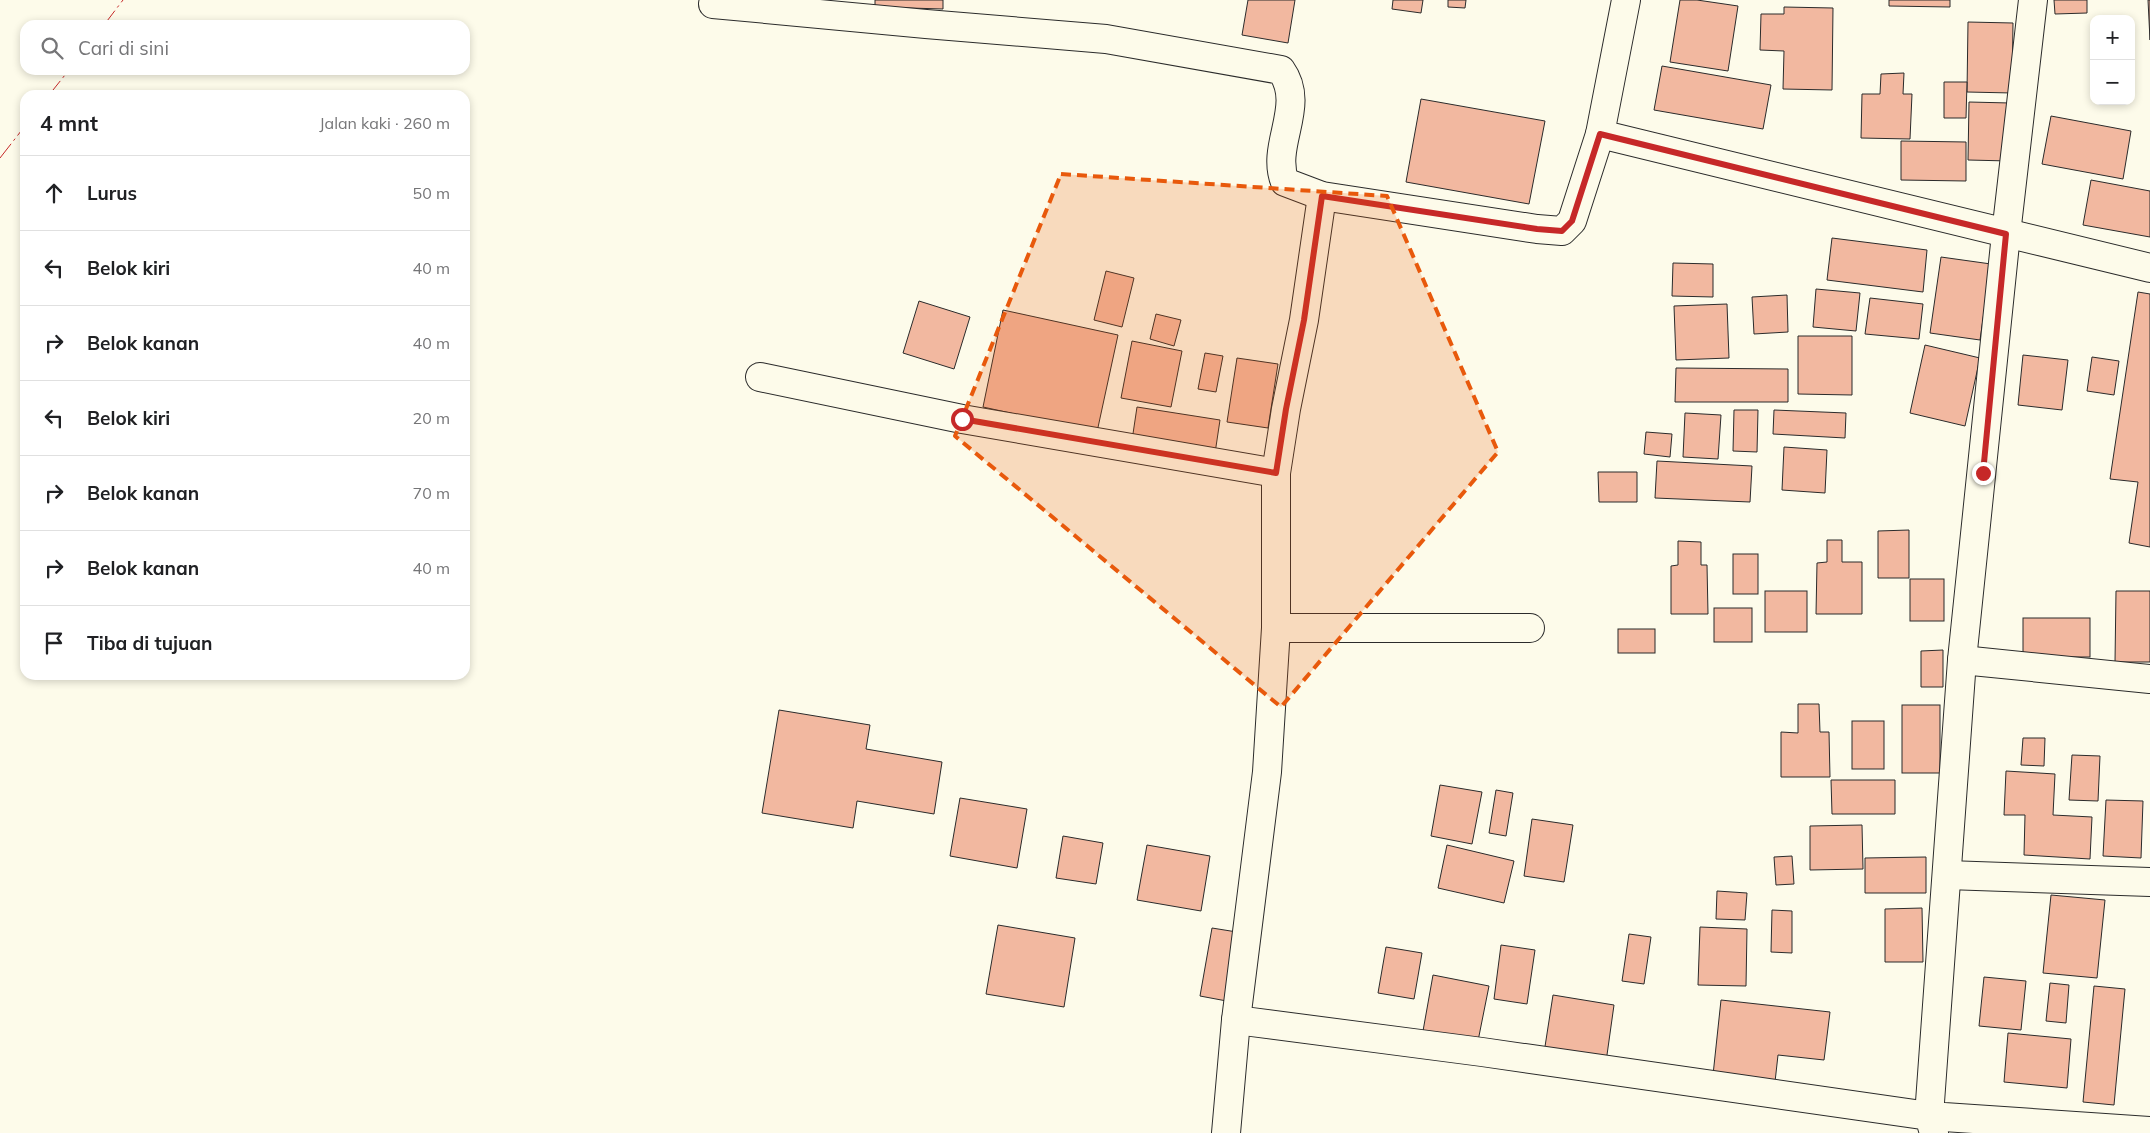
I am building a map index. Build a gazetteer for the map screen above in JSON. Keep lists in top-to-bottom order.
{
  "page": {
    "map_buttons": ["+", "−"],
    "search": "Cari di sini",
    "heading": ["4 mnt", "Jalan kaki · 260 m"],
    "list": [
      ["Lurus", "50 m"],
      ["Belok kiri", "40 m"],
      ["Belok kanan", "40 m"],
      ["Belok kiri", "20 m"],
      ["Belok kanan", "70 m"],
      ["Belok kanan", "40 m"],
      "Tiba di tujuan"
    ]
  }
}
